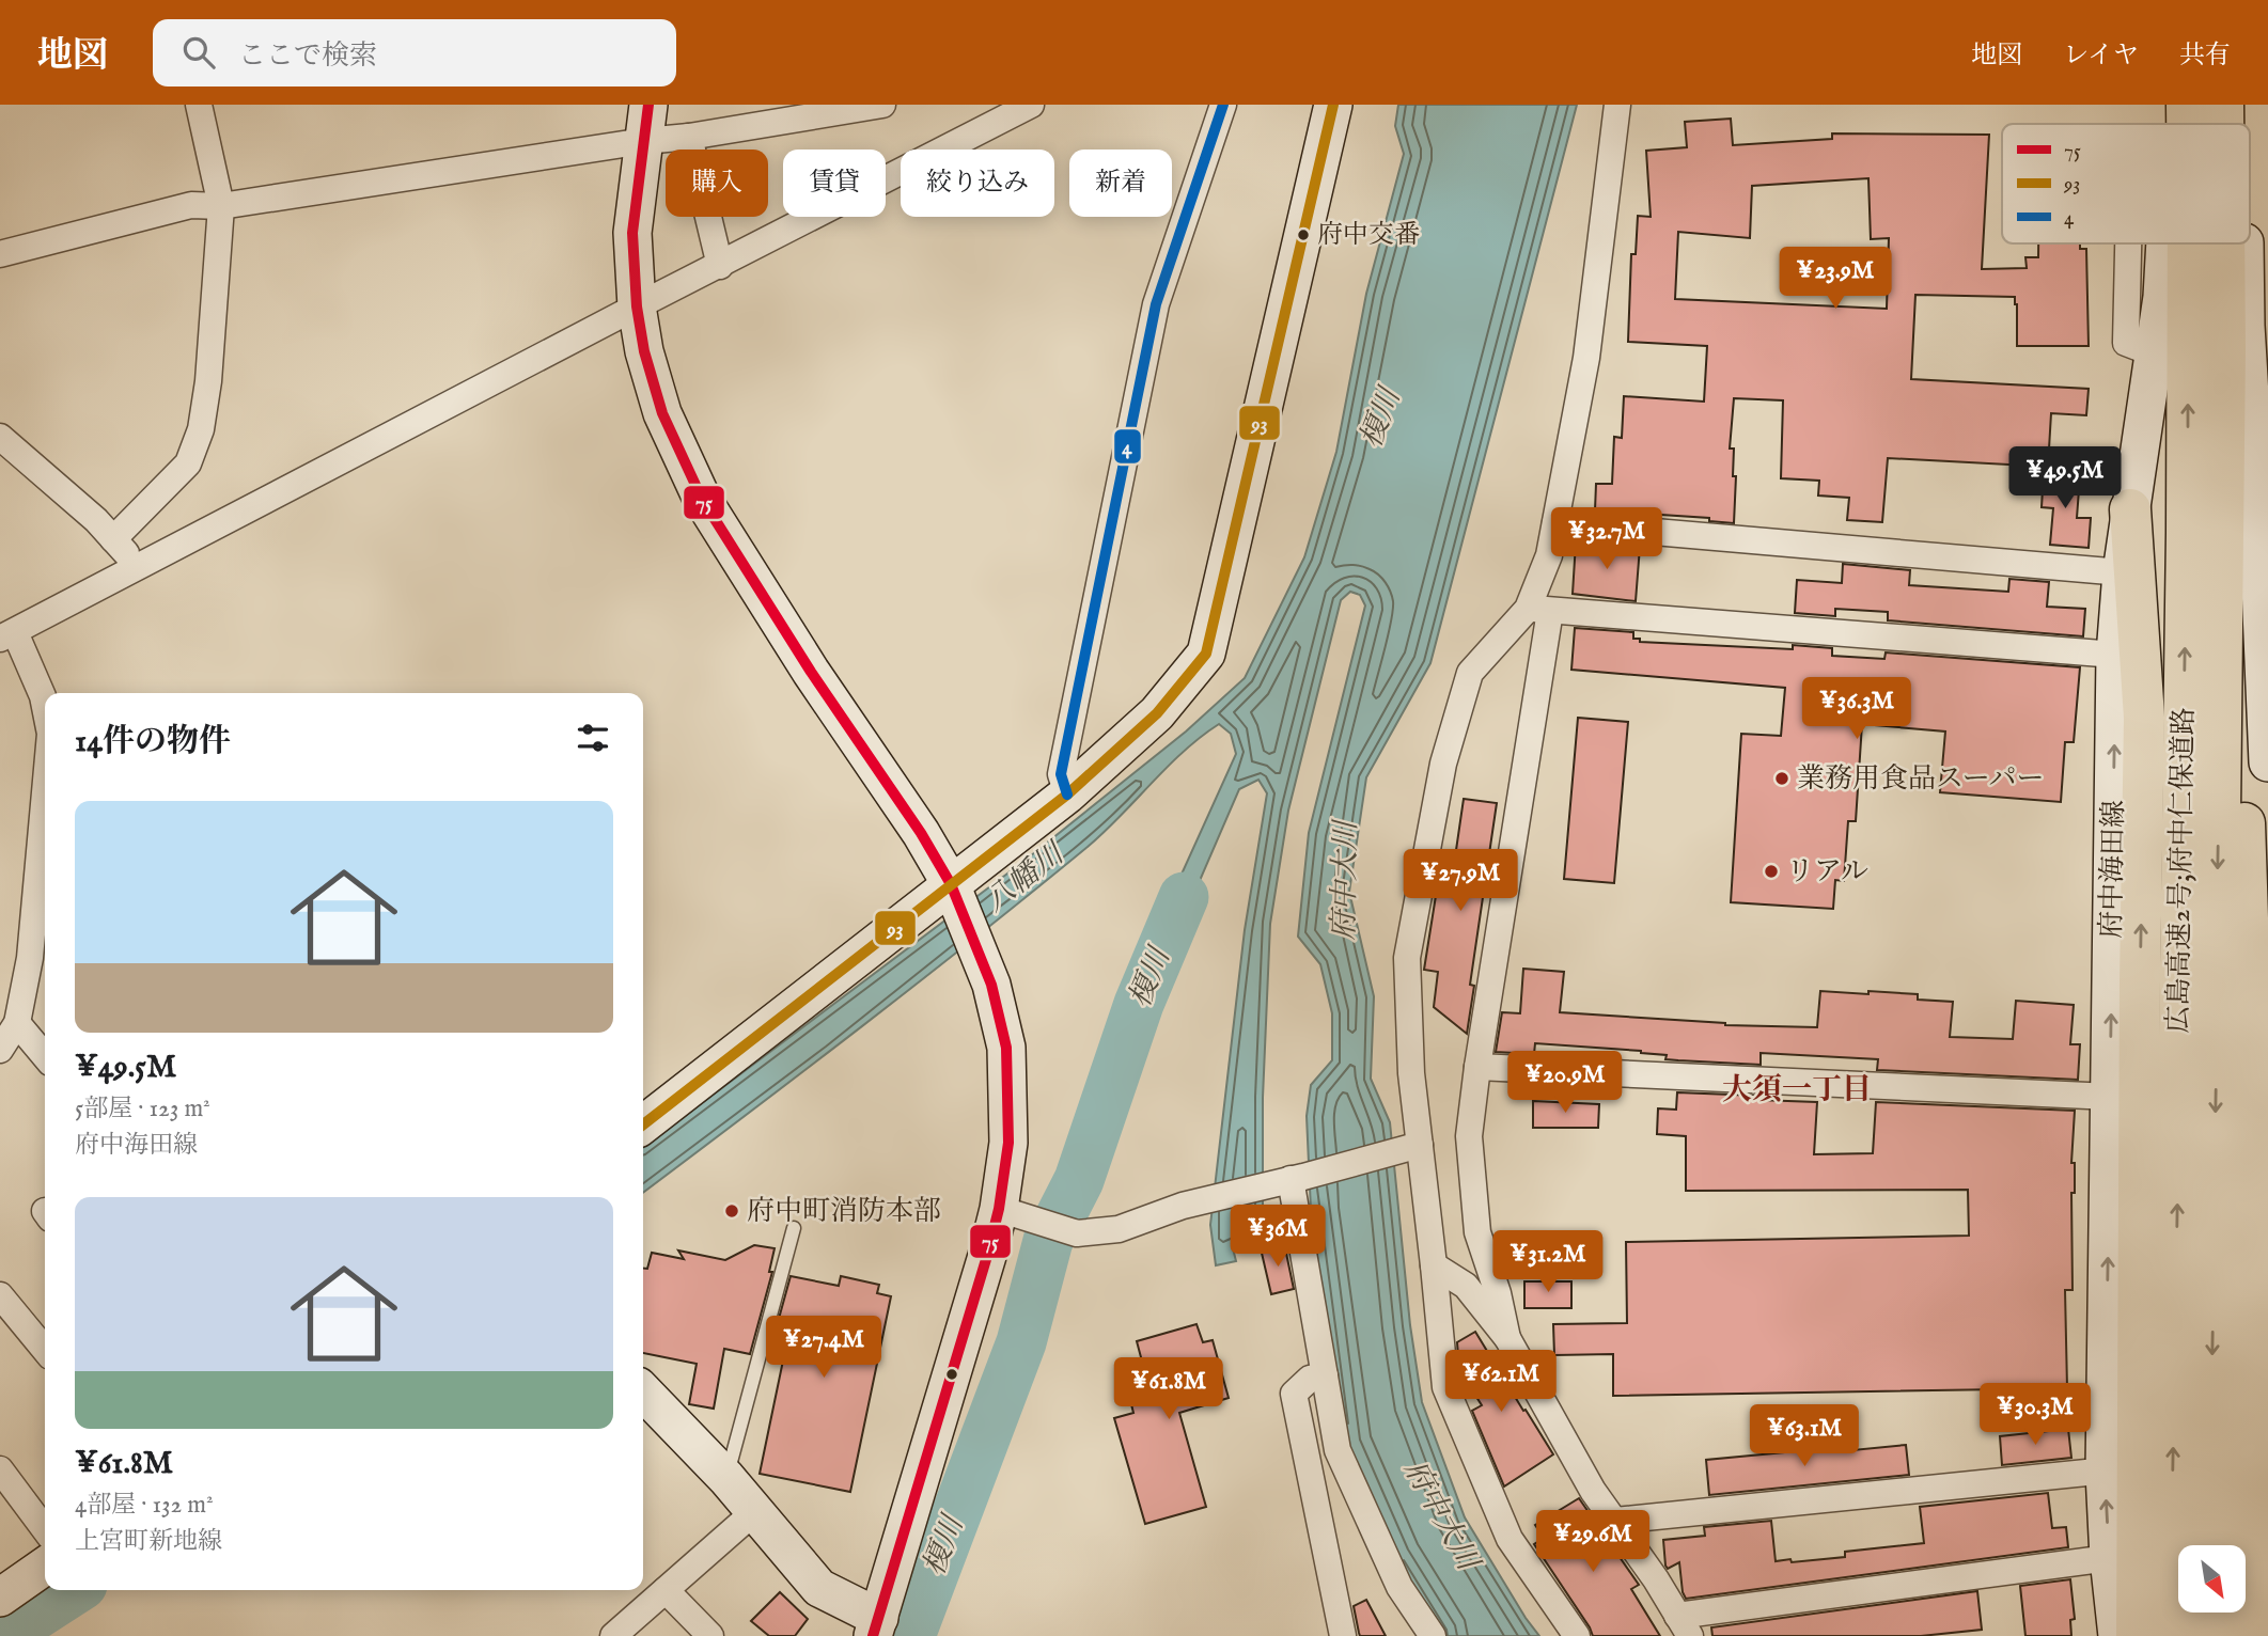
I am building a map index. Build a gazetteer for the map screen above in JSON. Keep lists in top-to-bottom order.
{
  "streets": {
    "highway": ["広島高速2号;府中仁保道路"],
    "main road": ["府中海田線"]
  },
  "districts": ["大須一丁目"],
  "water": ["榎川", "八幡川", "府中大川"],
  "places": [
    "府中交番",
    "業務用食品スーパー",
    "リアル",
    "府中町消防本部"
  ],
  "lines": ["transit line 75", "transit line 93", "transit line 4"],
  "legend": ["75", "93", "4"],
  "north": "bottom right",
  "page": {
    "header": "地図",
    "search": "ここで検索",
    "nav": ["地図", "レイヤ", "共有"],
    "chip": [
      "購入",
      "賃貸",
      "絞り込み",
      "新着"
    ],
    "price": [
      "¥23.9M",
      "¥49.5M",
      "¥32.7M",
      "¥36.3M",
      "¥27.9M",
      "¥20.9M",
      "¥36M",
      "¥31.2M",
      "¥27.4M",
      "¥62.1M",
      "¥61.8M",
      "¥30.3M",
      "¥63.1M",
      "¥29.6M"
    ],
    "heading": "14件の物件",
    "list": [
      {
        "name": "¥49.5M",
        "note": "5部屋 · 123 m² · 府中海田線"
      },
      {
        "name": "¥61.8M",
        "note": "4部屋 · 132 m² · 上宮町新地線"
      }
    ]
  }
}
